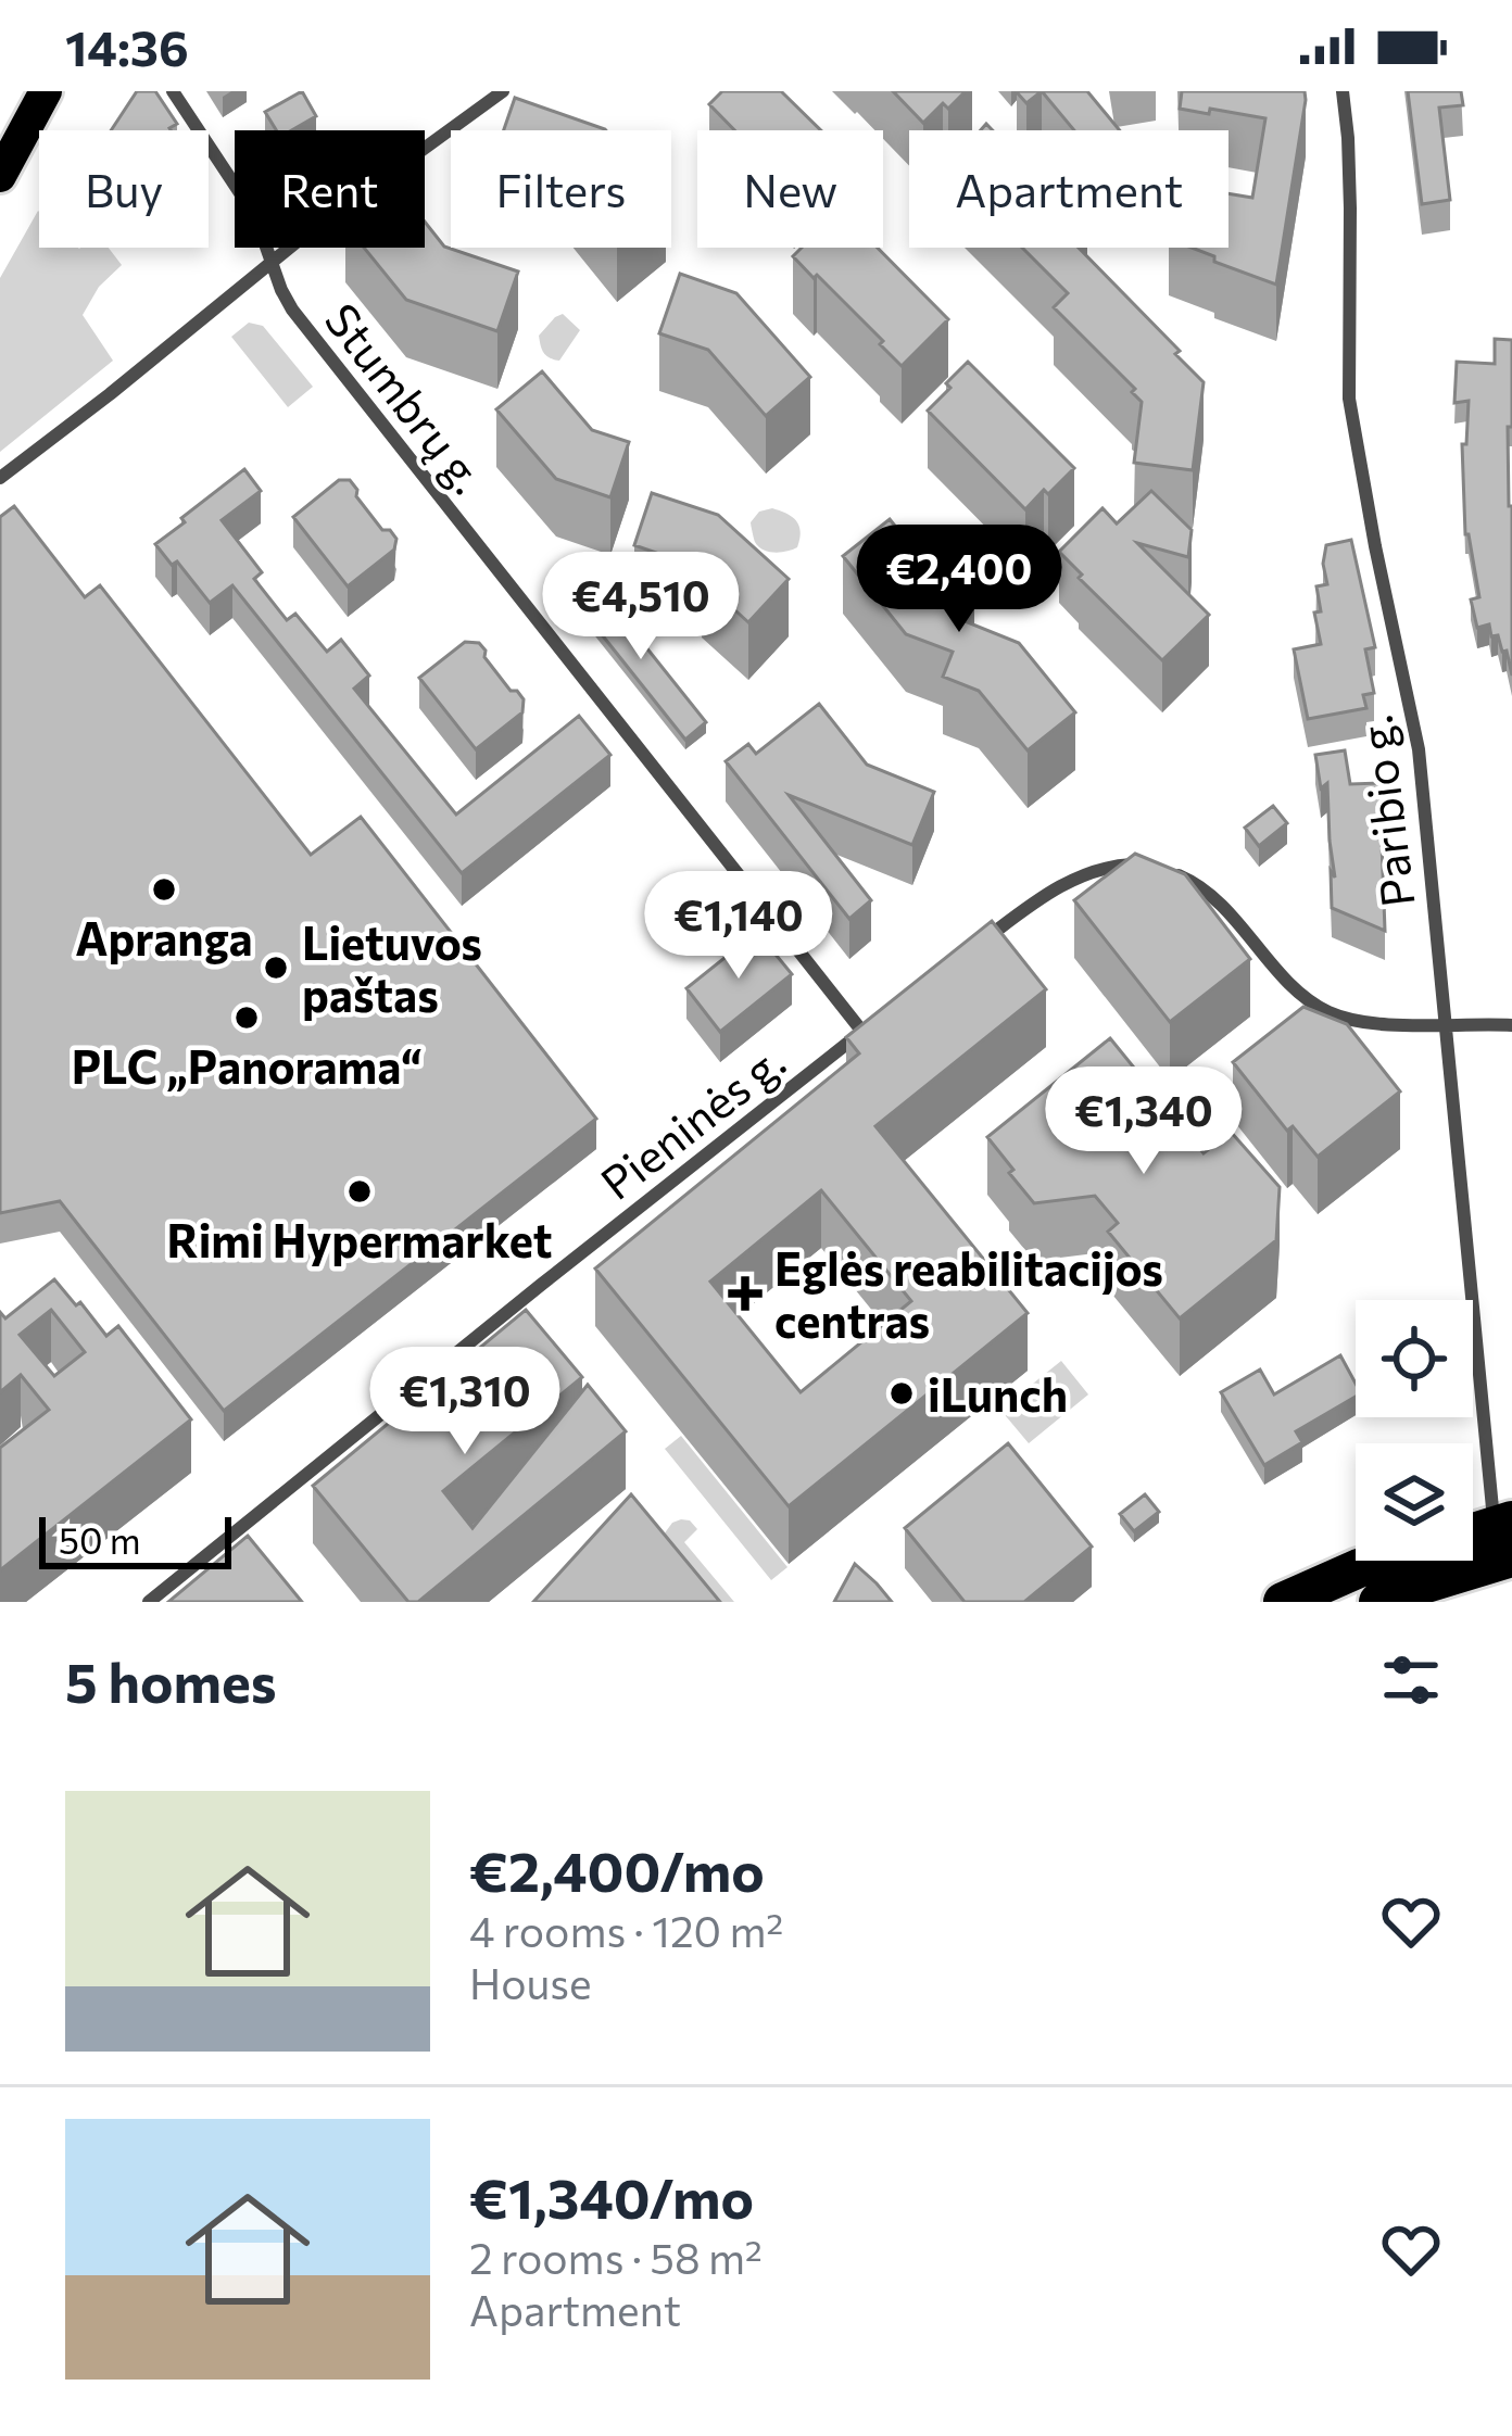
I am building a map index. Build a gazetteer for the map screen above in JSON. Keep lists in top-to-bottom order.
{
  "streets": {
    "street": ["Stumbrų g.", "Paribio g.", "Pieninės g."]
  },
  "crossings": [
    ["Stumbrų g.", "Pieninės g."]
  ],
  "places": {
    "other": [
      "Apranga",
      "Lietuvos paštas",
      "PLC „Panorama“",
      "Rimi Hypermarket",
      "iLunch"
    ],
    "health": ["Eglės reabilitacijos centras"]
  },
  "scale_bar": "50 m",
  "page": {
    "status": "14:36",
    "chip": [
      "Buy",
      "Rent",
      "Filters",
      "New",
      "Apartment"
    ],
    "price": [
      "€2,400",
      "€4,510",
      "€1,140",
      "€1,340",
      "€1,310"
    ],
    "scale": "50 m",
    "heading": "5 homes",
    "list": [
      {
        "name": "€2,400/mo",
        "note": "4 rooms · 120 m² · House"
      },
      {
        "name": "€1,340/mo",
        "note": "2 rooms · 58 m² · Apartment"
      }
    ]
  }
}
